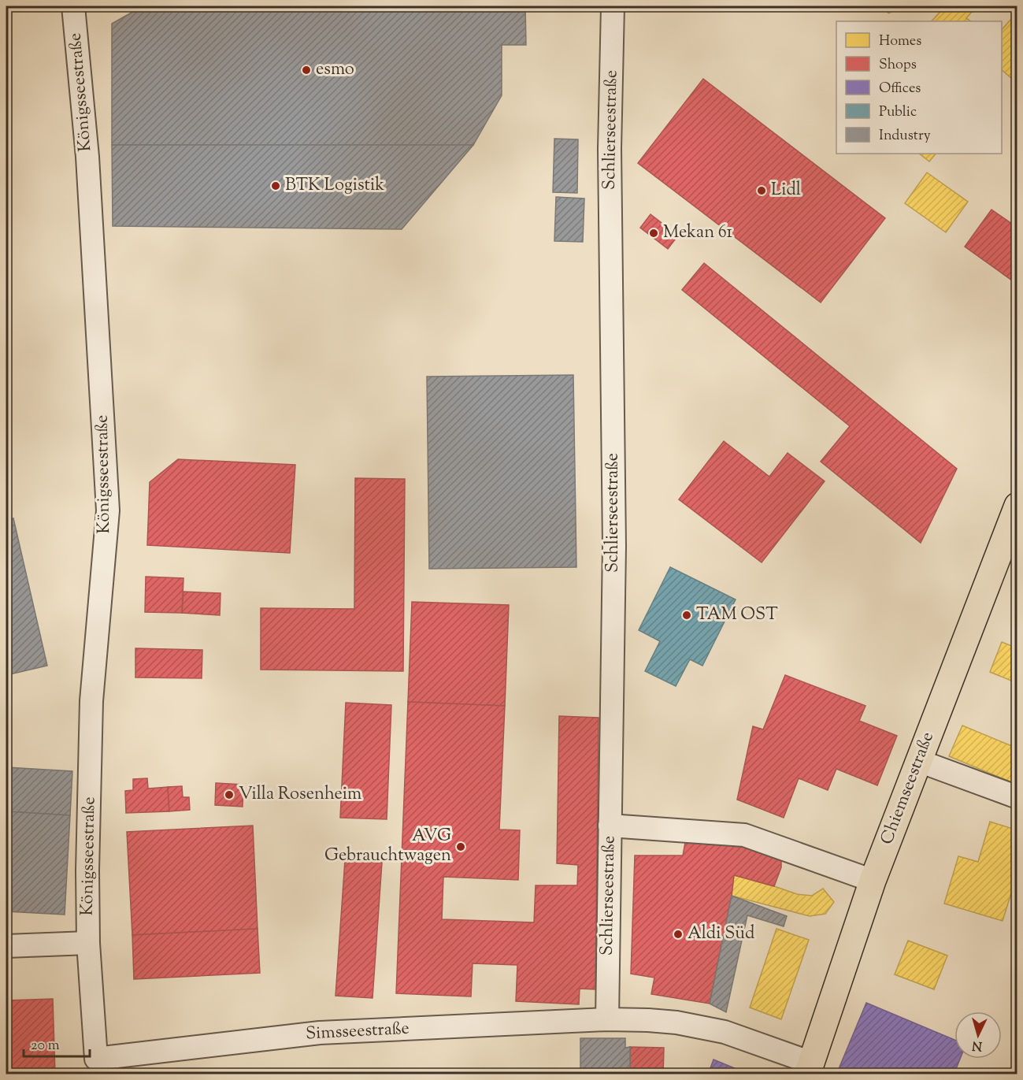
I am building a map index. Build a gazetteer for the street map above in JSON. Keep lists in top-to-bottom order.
{
  "streets": {
    "main road": ["Chiemseestraße"],
    "street": ["Königsseestraße", "Schlierseestraße", "Simsseestraße"]
  },
  "crossings": [
    ["Königsseestraße", "Simsseestraße"],
    ["Schlierseestraße", "Simsseestraße"],
    ["Chiemseestraße", "Simsseestraße"]
  ],
  "places": [
    "esmo",
    "BTK Logistik",
    "Lidl",
    "Mekan 61",
    "TAM OST",
    "Villa Rosenheim",
    "AVG Gebrauchtwagen",
    "Aldi Süd"
  ],
  "legend": [
    "Homes",
    "Shops",
    "Offices",
    "Public",
    "Industry"
  ],
  "scale_bar": "20 m",
  "north": "bottom"
}
